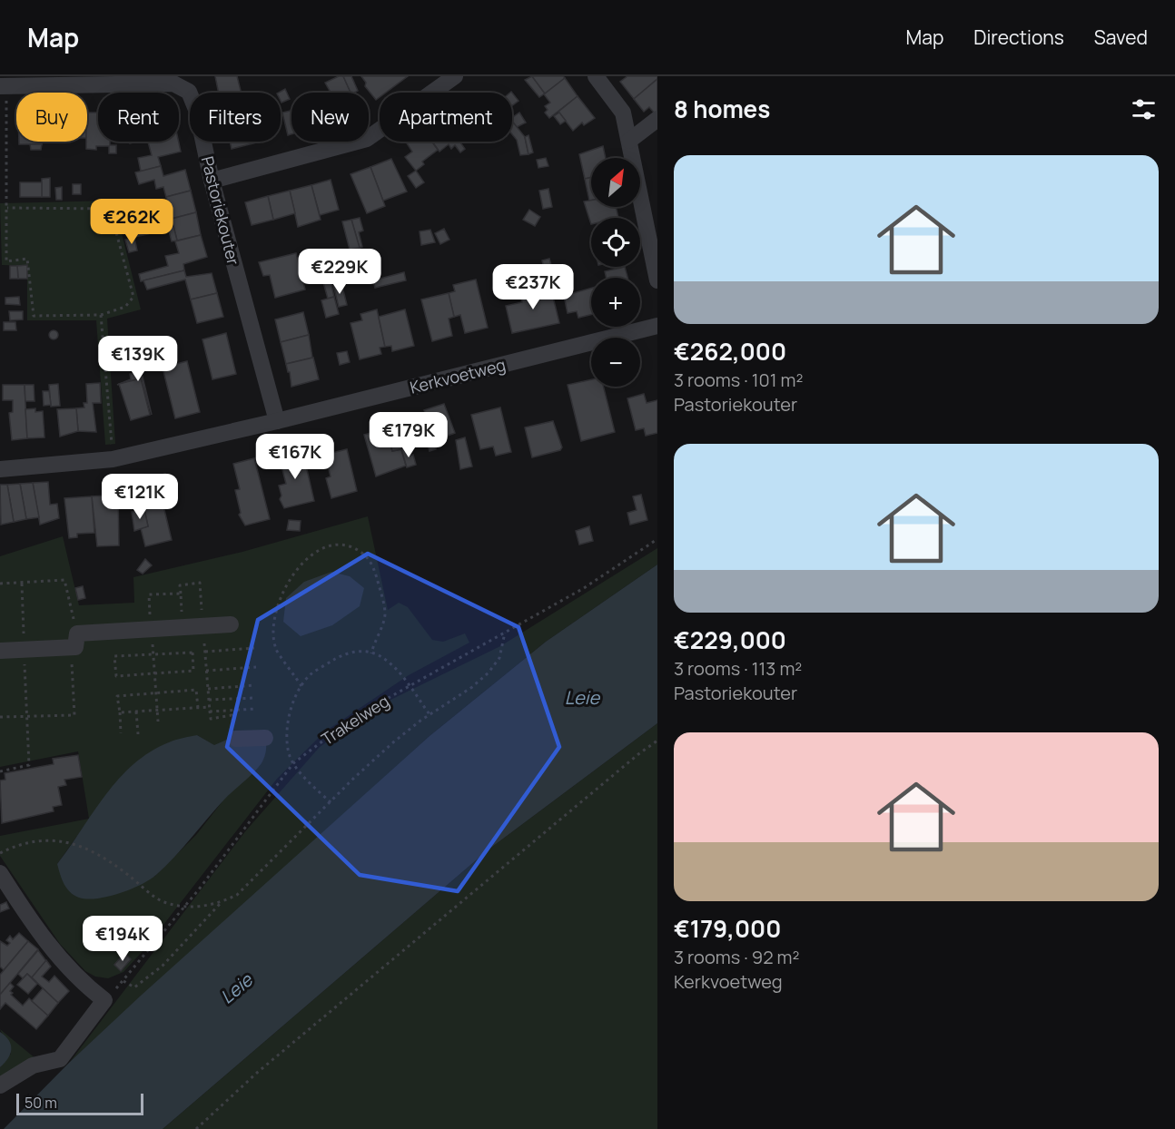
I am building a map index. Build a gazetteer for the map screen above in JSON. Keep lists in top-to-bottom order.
{
  "streets": {
    "street": ["Pastoriekouter", "Kerkvoetweg"],
    "path": ["Trakelweg"]
  },
  "crossings": [
    ["Pastoriekouter", "Kerkvoetweg"]
  ],
  "water": ["Leie"],
  "scale_bar": "50 m",
  "north": "top right",
  "page": {
    "header": "Map",
    "nav": ["Map", "Directions", "Saved"],
    "heading": "8 homes",
    "chip": [
      "Buy",
      "Rent",
      "Filters",
      "New",
      "Apartment"
    ],
    "list": [
      {
        "name": "€262,000",
        "note": "3 rooms · 101 m² · Pastoriekouter"
      },
      {
        "name": "€229,000",
        "note": "3 rooms · 113 m² · Pastoriekouter"
      },
      {
        "name": "€179,000",
        "note": "3 rooms · 92 m² · Kerkvoetweg"
      }
    ],
    "map_buttons": ["+", "−"],
    "price": [
      "€262K",
      "€229K",
      "€237K",
      "€139K",
      "€179K",
      "€167K",
      "€121K",
      "€194K"
    ],
    "scale": "50 m"
  }
}
